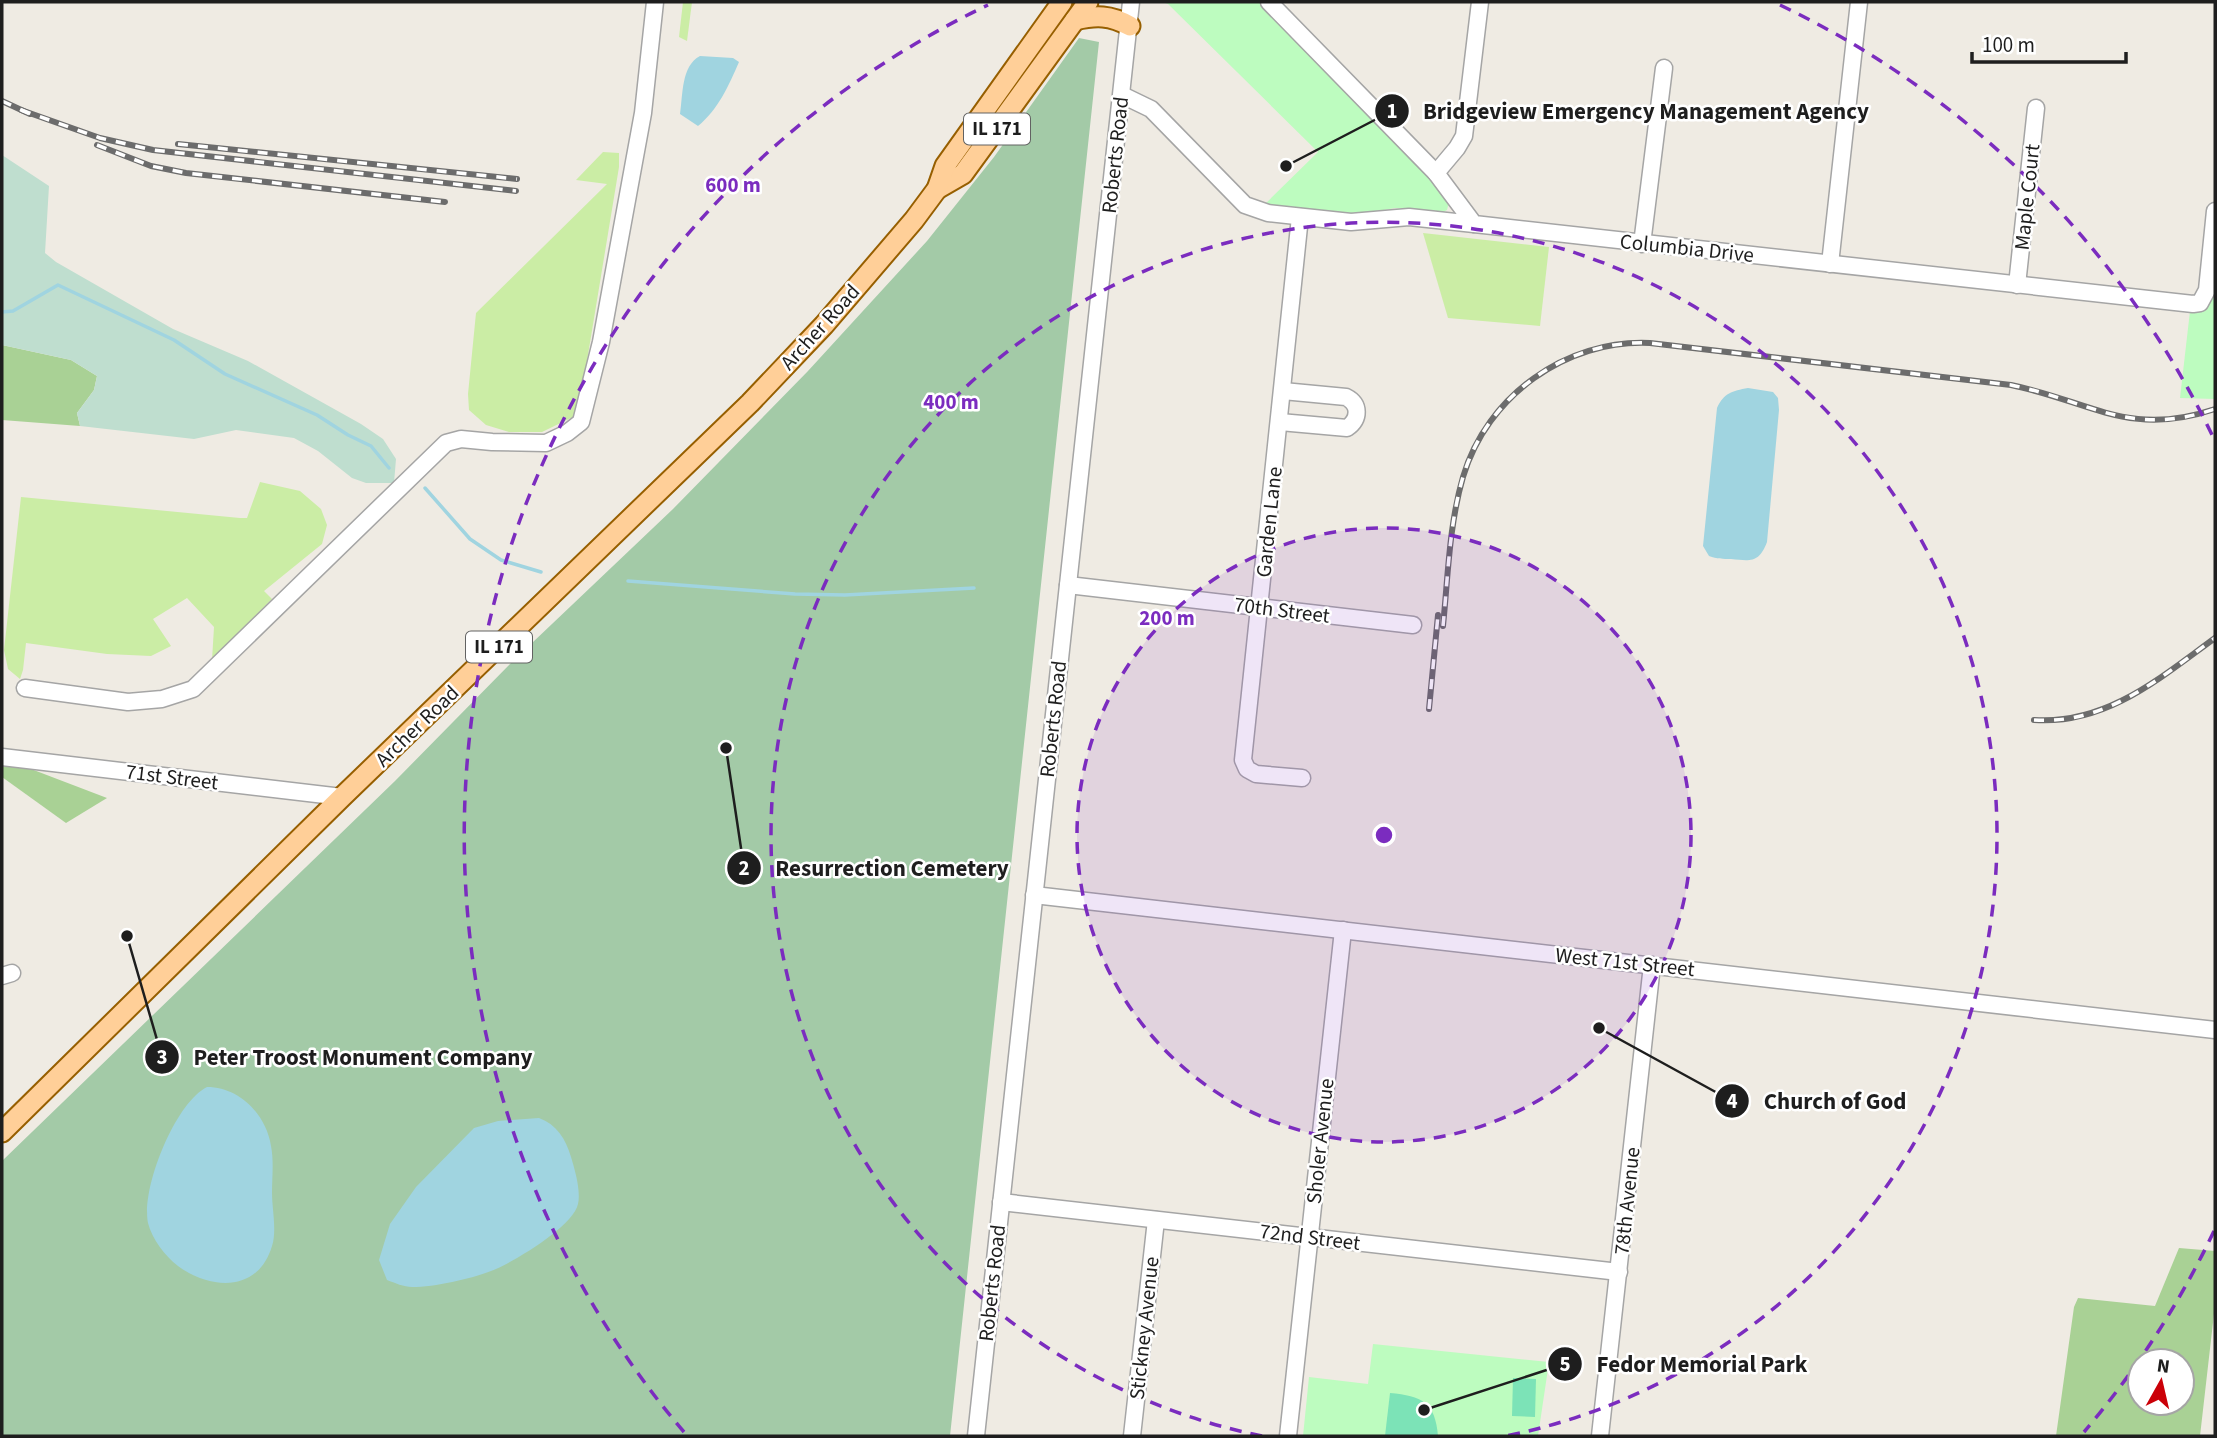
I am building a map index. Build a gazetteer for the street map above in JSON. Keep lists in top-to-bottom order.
{
  "streets": {
    "main road": ["IL 171", "Archer Road"],
    "street": [
      "Roberts Road",
      "Maple Court",
      "Columbia Drive",
      "Garden Lane",
      "70th Street",
      "71st Street",
      "West 71st Street",
      "Sholer Avenue",
      "78th Avenue",
      "72nd Street",
      "Stickney Avenue"
    ]
  },
  "crossings": [
    ["Roberts Road", "70th Street"],
    ["Roberts Road", "West 71st Street"],
    ["Roberts Road", "72nd Street"],
    ["Maple Court", "Columbia Drive"],
    ["Archer Road", "71st Street"],
    ["Garden Lane", "70th Street"],
    ["West 71st Street", "Sholer Avenue"],
    ["West 71st Street", "78th Avenue"],
    ["Sholer Avenue", "72nd Street"],
    ["78th Avenue", "72nd Street"],
    ["72nd Street", "Stickney Avenue"]
  ],
  "places": [
    "Bridgeview Emergency Management Agency",
    "Resurrection Cemetery",
    "Peter Troost Monument Company",
    "Church of God",
    "Fedor Memorial Park"
  ],
  "scale_bar": "100 m",
  "north": "top",
  "rings": ["600 m", "400 m", "200 m"]
}
